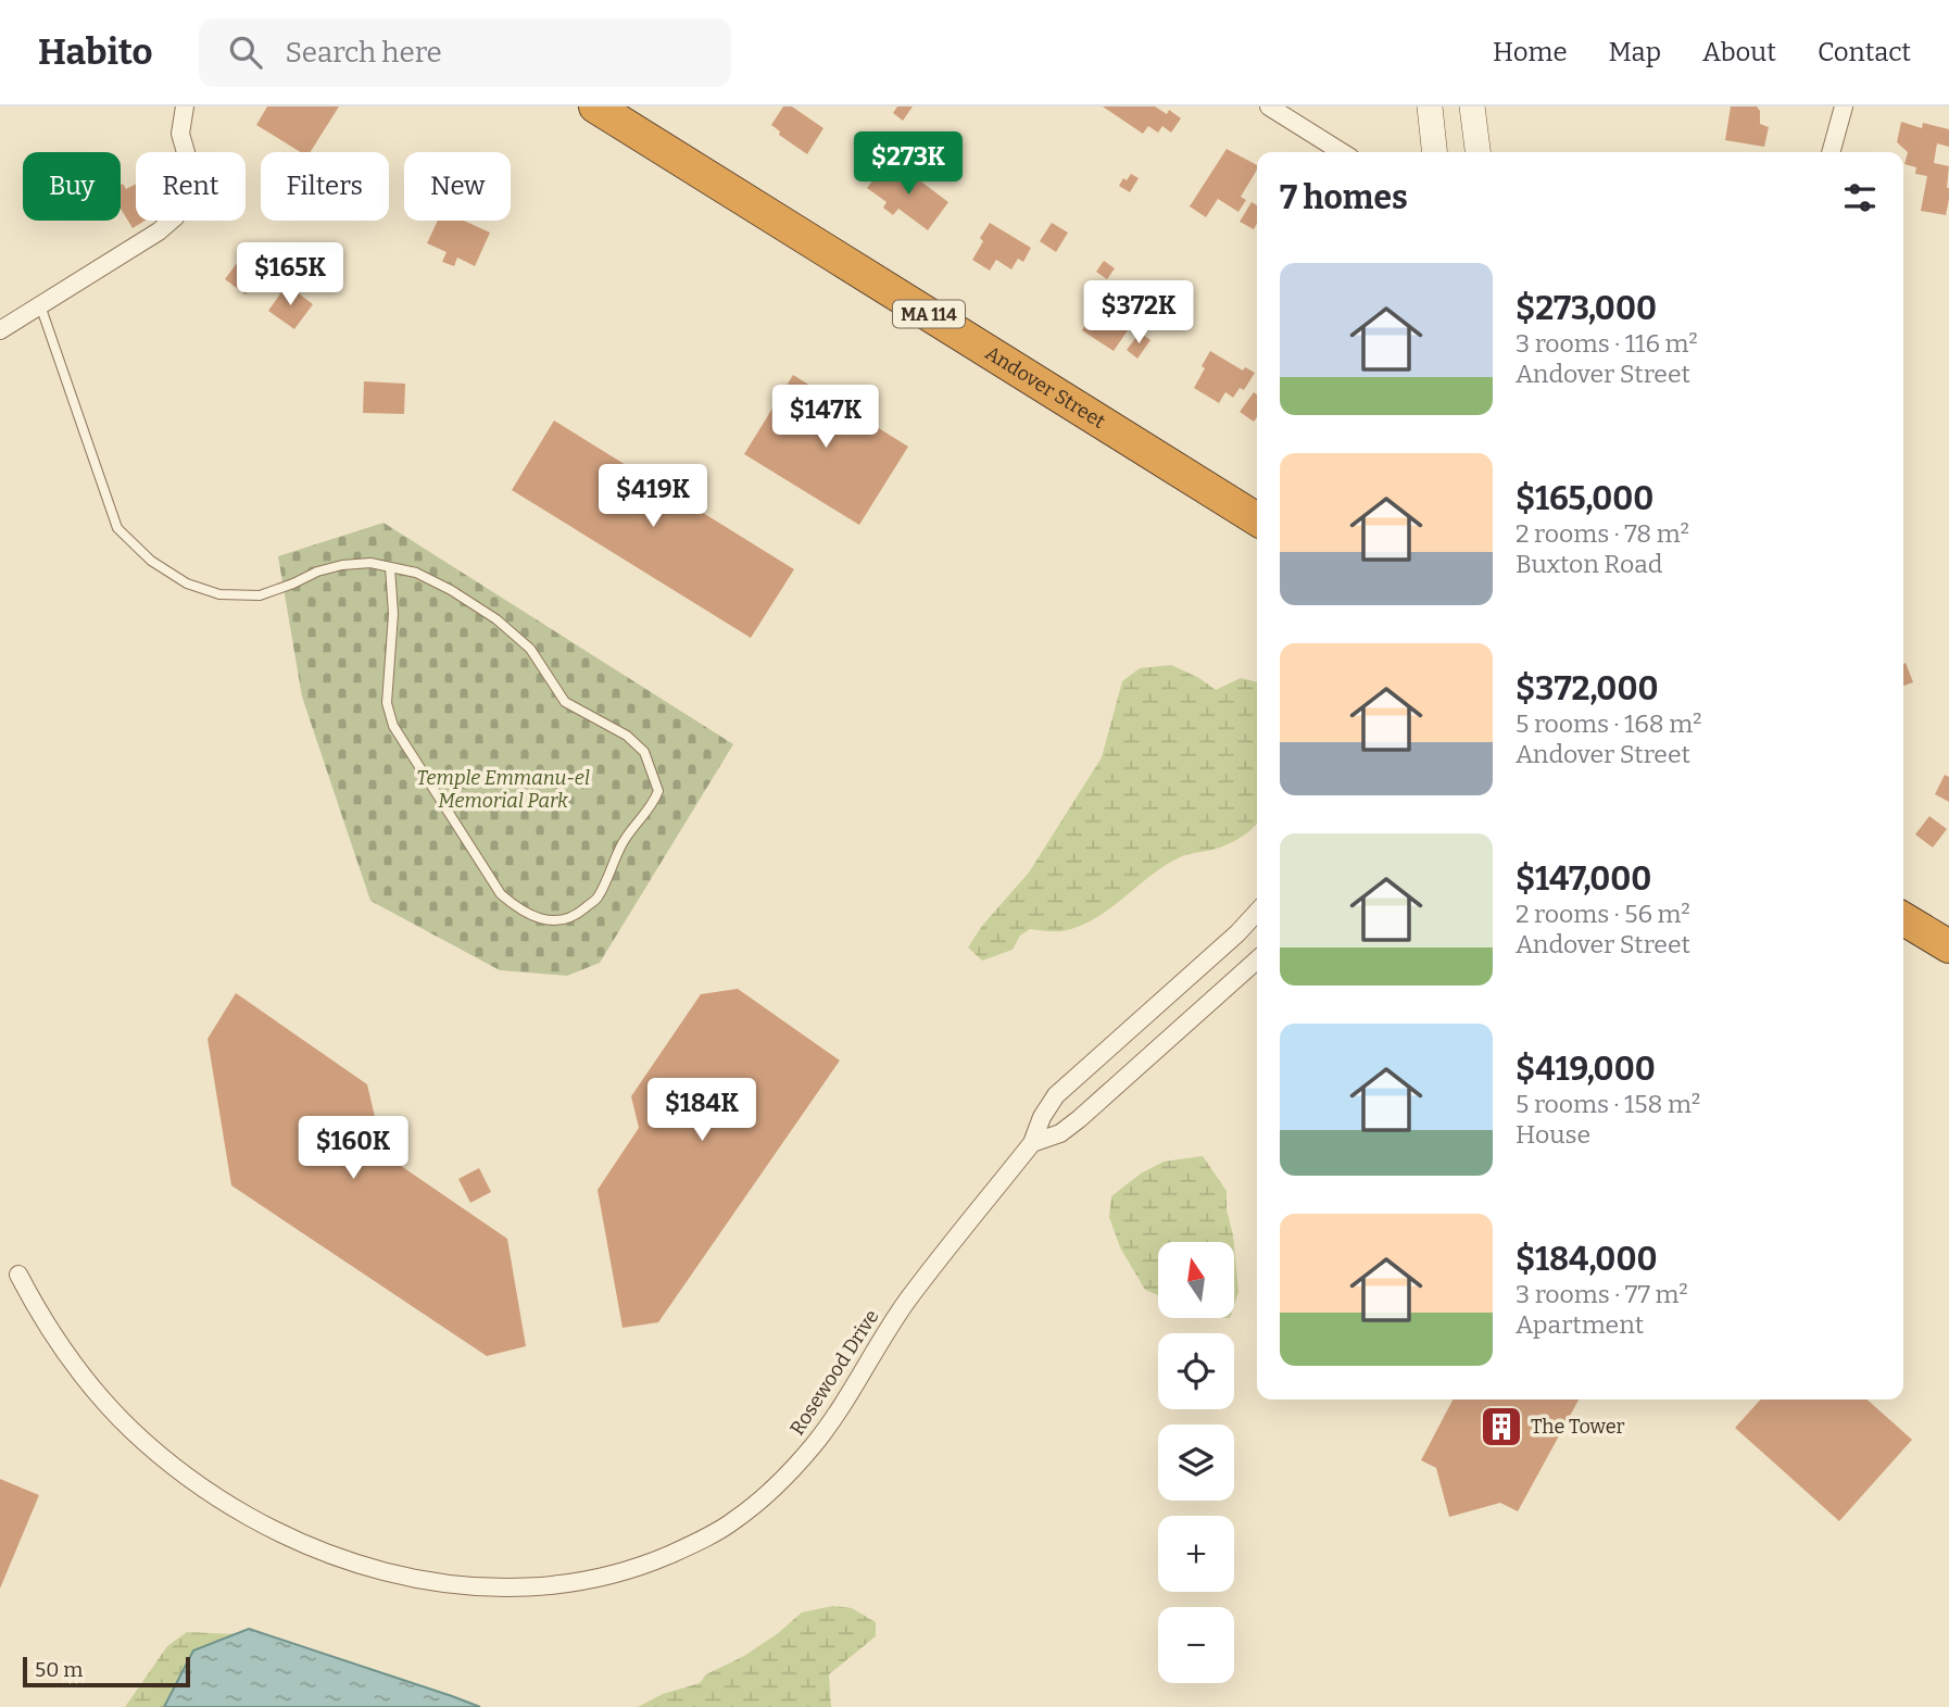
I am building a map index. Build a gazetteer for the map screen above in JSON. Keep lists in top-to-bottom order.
{
  "streets": {
    "highway": ["MA 114", "Andover Street"],
    "street": ["Rosewood Drive"]
  },
  "parks": ["Temple Emmanu-el Memorial Park"],
  "places": {
    "building": ["The Tower"]
  },
  "scale_bar": "50 m",
  "north": "top",
  "page": {
    "header": "Habito",
    "search": "Search here",
    "nav": [
      "Home",
      "Map",
      "About",
      "Contact"
    ],
    "price": [
      "$273K",
      "$165K",
      "$372K",
      "$147K",
      "$419K",
      "$184K",
      "$160K"
    ],
    "chip": [
      "Buy",
      "Rent",
      "Filters",
      "New"
    ],
    "heading": "7 homes",
    "list": [
      {
        "name": "$273,000",
        "note": "3 rooms · 116 m² · Andover Street"
      },
      {
        "name": "$165,000",
        "note": "2 rooms · 78 m² · Buxton Road"
      },
      {
        "name": "$372,000",
        "note": "5 rooms · 168 m² · Andover Street"
      },
      {
        "name": "$147,000",
        "note": "2 rooms · 56 m² · Andover Street"
      },
      {
        "name": "$419,000",
        "note": "5 rooms · 158 m² · House"
      },
      {
        "name": "$184,000",
        "note": "3 rooms · 77 m² · Apartment"
      }
    ],
    "map_buttons": ["+", "−"],
    "scale": "50 m"
  }
}
